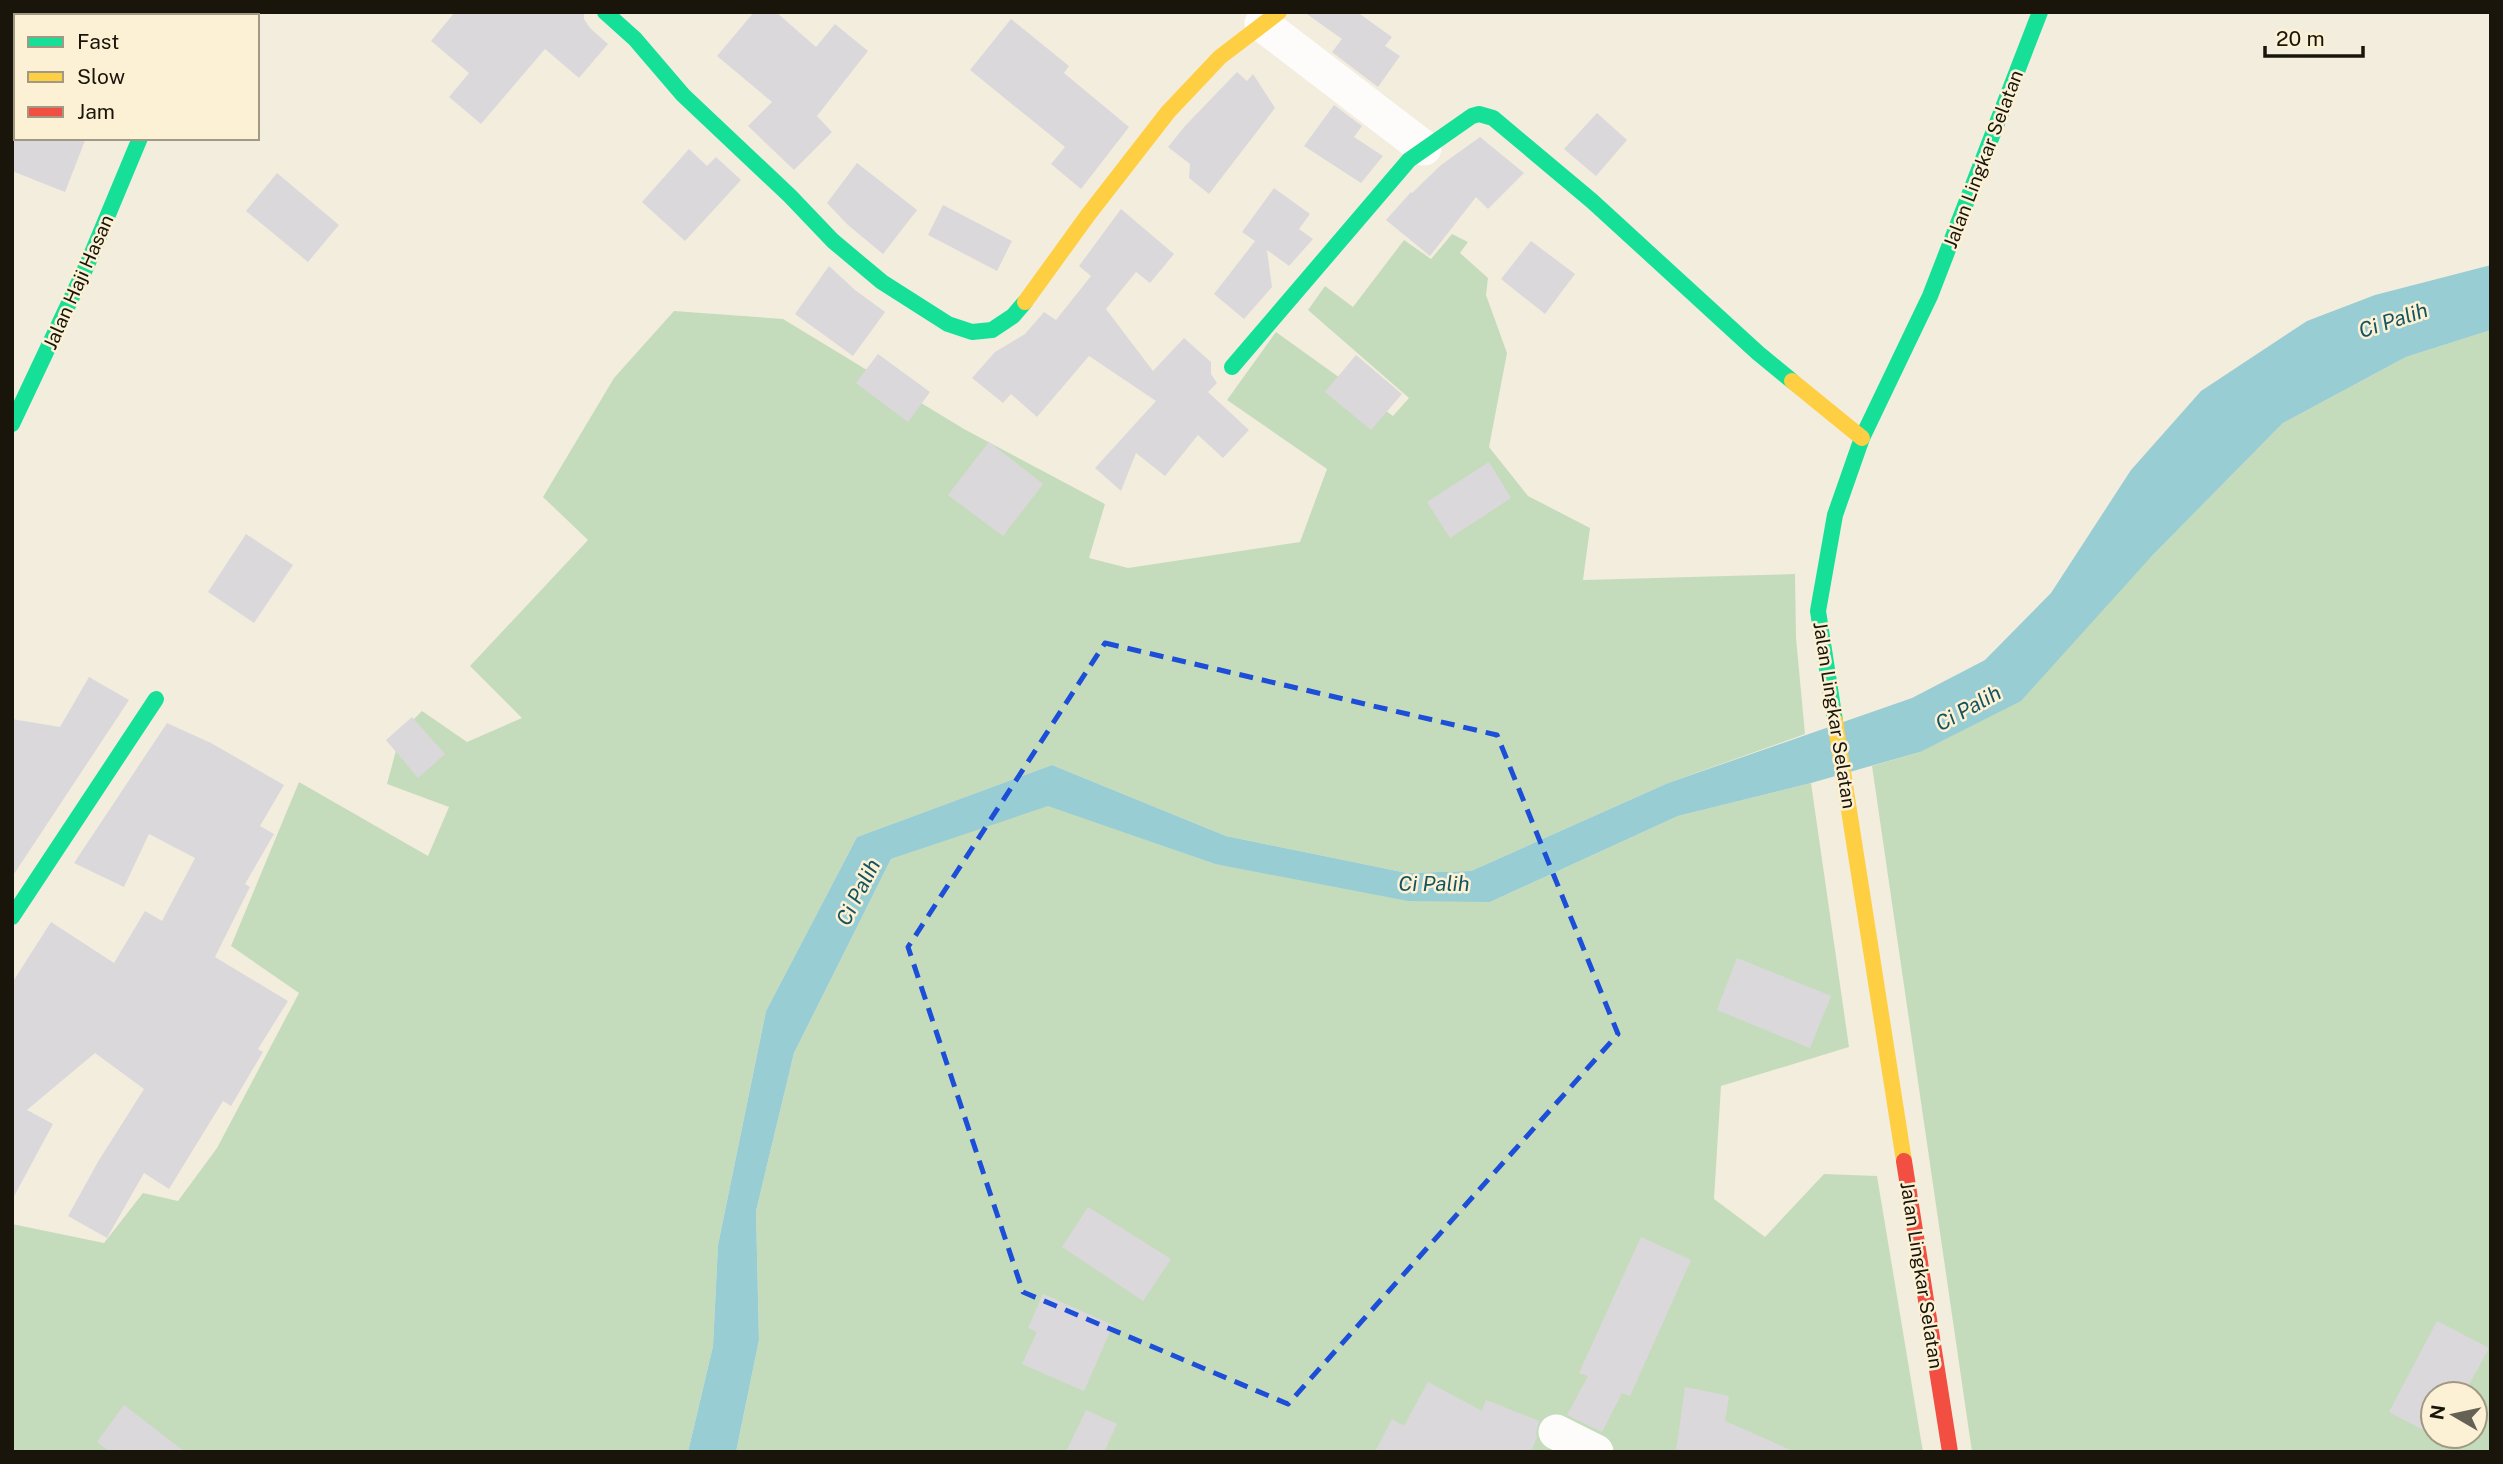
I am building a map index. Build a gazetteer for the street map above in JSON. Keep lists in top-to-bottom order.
{
  "streets": {
    "street": ["Jalan Lingkar Selatan", "Jalan Haji Hasan"]
  },
  "water": ["Ci Palih"],
  "legend": ["Fast", "Slow", "Jam"],
  "scale_bar": "20 m",
  "north": "left"
}
